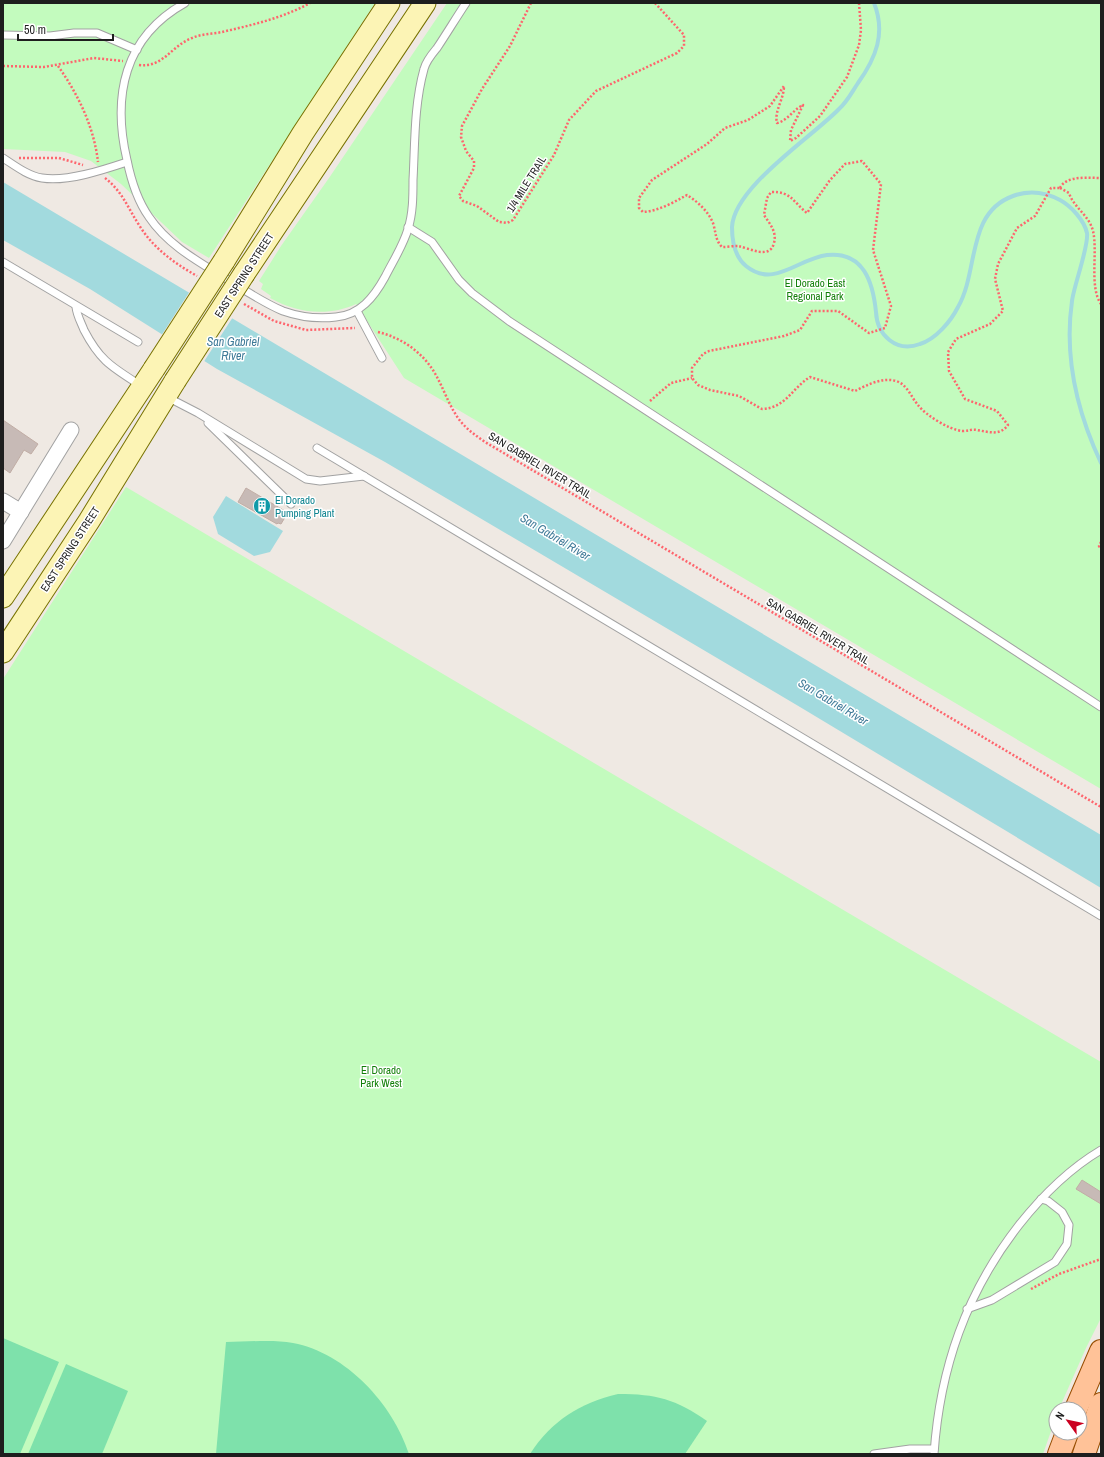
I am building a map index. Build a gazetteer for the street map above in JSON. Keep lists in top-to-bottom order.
{
  "streets": {
    "main road": ["EAST SPRING STREET"],
    "path": ["1/4 MILE TRAIL", "SAN GABRIEL RIVER TRAIL"]
  },
  "water": ["San Gabriel River"],
  "parks": ["El Dorado East Regional Park", "El Dorado Park West"],
  "places": {
    "building": ["El Dorado Pumping Plant"]
  },
  "scale_bar": "50 m",
  "north": "top left"
}
